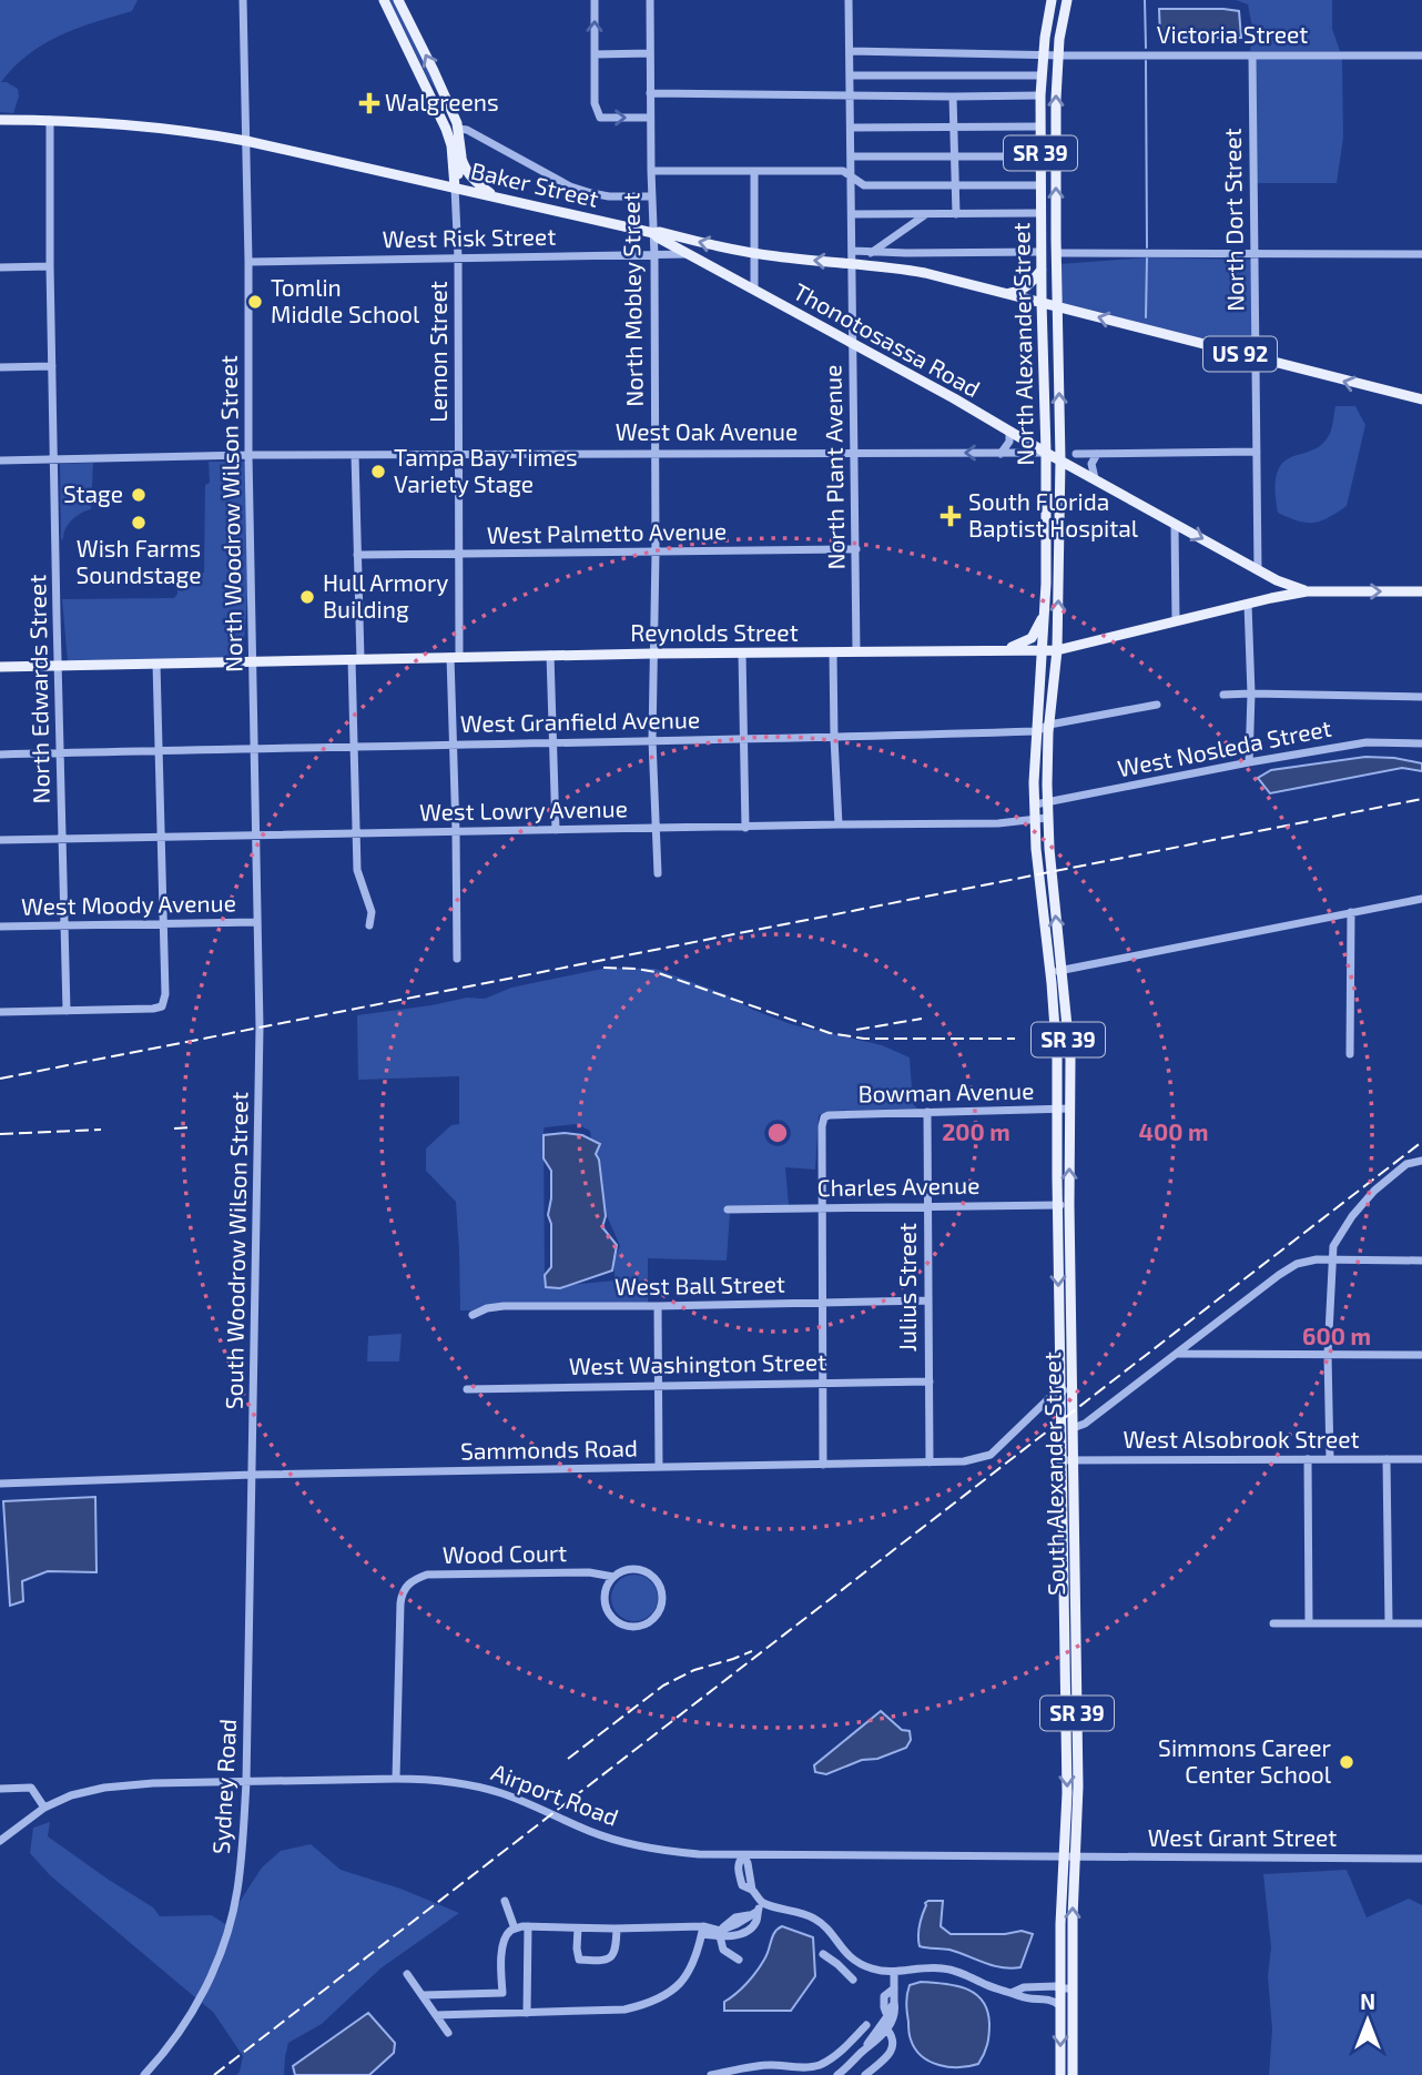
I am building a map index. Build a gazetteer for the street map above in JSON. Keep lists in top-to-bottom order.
{
  "streets": {
    "main road": [
      "SR 39",
      "Baker Street",
      "Thonotosassa Road",
      "North Alexander Street",
      "US 92",
      "Reynolds Street",
      "South Alexander Street"
    ],
    "street": [
      "Victoria Street",
      "North Dort Street",
      "West Risk Street",
      "North Mobley Street",
      "Lemon Street",
      "West Oak Avenue",
      "North Plant Avenue",
      "North Woodrow Wilson Street",
      "West Palmetto Avenue",
      "North Edwards Street",
      "West Granfield Avenue",
      "West Nosleda Street",
      "West Lowry Avenue",
      "West Moody Avenue",
      "Bowman Avenue",
      "Charles Avenue",
      "South Woodrow Wilson Street",
      "West Ball Street",
      "Julius Street",
      "West Washington Street",
      "West Alsobrook Street",
      "Sammonds Road",
      "Wood Court",
      "Sydney Road",
      "Airport Road",
      "West Grant Street"
    ]
  },
  "crossings": [
    ["Victoria Street", "North Dort Street"],
    ["Victoria Street", "North Alexander Street"],
    ["Victoria Street", "North Plant Avenue"],
    ["Baker Street", "North Mobley Street"],
    ["Baker Street", "Thonotosassa Road"],
    ["Baker Street", "North Alexander Street"],
    ["Baker Street", "Lemon Street"],
    ["Baker Street", "US 92"],
    ["Baker Street", "North Plant Avenue"],
    ["Baker Street", "North Woodrow Wilson Street"],
    ["Baker Street", "North Edwards Street"],
    ["North Dort Street", "Thonotosassa Road"],
    ["North Dort Street", "US 92"],
    ["West Risk Street", "North Mobley Street"],
    ["West Risk Street", "Thonotosassa Road"],
    ["West Risk Street", "Lemon Street"],
    ["West Risk Street", "North Woodrow Wilson Street"],
    ["North Mobley Street", "Thonotosassa Road"],
    ["North Mobley Street", "West Oak Avenue"],
    ["North Mobley Street", "West Palmetto Avenue"],
    ["North Mobley Street", "Reynolds Street"],
    ["North Mobley Street", "West Granfield Avenue"],
    ["Thonotosassa Road", "North Alexander Street"],
    ["Thonotosassa Road", "West Oak Avenue"],
    ["Thonotosassa Road", "North Plant Avenue"],
    ["Thonotosassa Road", "Reynolds Street"],
    ["North Alexander Street", "US 92"],
    ["North Alexander Street", "West Oak Avenue"],
    ["North Alexander Street", "Reynolds Street"],
    ["North Alexander Street", "West Granfield Avenue"],
    ["North Alexander Street", "West Nosleda Street"],
    ["North Alexander Street", "West Lowry Avenue"],
    ["North Alexander Street", "South Alexander Street"],
    ["Lemon Street", "West Oak Avenue"],
    ["Lemon Street", "West Palmetto Avenue"],
    ["Lemon Street", "Reynolds Street"],
    ["Lemon Street", "West Granfield Avenue"],
    ["Lemon Street", "West Lowry Avenue"],
    ["West Oak Avenue", "North Plant Avenue"],
    ["West Oak Avenue", "North Woodrow Wilson Street"],
    ["West Oak Avenue", "North Edwards Street"],
    ["North Plant Avenue", "West Palmetto Avenue"],
    ["North Plant Avenue", "Reynolds Street"],
    ["North Woodrow Wilson Street", "Reynolds Street"],
    ["North Woodrow Wilson Street", "West Granfield Avenue"],
    ["North Woodrow Wilson Street", "West Lowry Avenue"],
    ["North Woodrow Wilson Street", "West Moody Avenue"],
    ["North Woodrow Wilson Street", "South Woodrow Wilson Street"],
    ["Reynolds Street", "North Edwards Street"],
    ["North Edwards Street", "West Granfield Avenue"],
    ["North Edwards Street", "West Lowry Avenue"],
    ["North Edwards Street", "West Moody Avenue"],
    ["Bowman Avenue", "Charles Avenue"],
    ["Bowman Avenue", "Julius Street"],
    ["Bowman Avenue", "South Alexander Street"],
    ["Charles Avenue", "Julius Street"],
    ["Charles Avenue", "South Alexander Street"],
    ["South Woodrow Wilson Street", "Sammonds Road"],
    ["South Woodrow Wilson Street", "Sydney Road"],
    ["West Ball Street", "Julius Street"],
    ["Julius Street", "West Washington Street"],
    ["Julius Street", "Sammonds Road"],
    ["West Alsobrook Street", "South Alexander Street"],
    ["Sammonds Road", "South Alexander Street"],
    ["Sammonds Road", "Sydney Road"],
    ["South Alexander Street", "Airport Road"],
    ["South Alexander Street", "West Grant Street"],
    ["Wood Court", "Airport Road"],
    ["Sydney Road", "Airport Road"],
    ["Airport Road", "West Grant Street"]
  ],
  "places": {
    "health": ["Walgreens", "South Florida Baptist Hospital"],
    "other": [
      "Tomlin Middle School",
      "Tampa Bay Times Variety Stage",
      "Stage",
      "Wish Farms Soundstage",
      "Hull Armory Building",
      "Simmons Career Center School"
    ]
  },
  "north": "top",
  "rings": ["200 m", "400 m", "600 m"]
}
